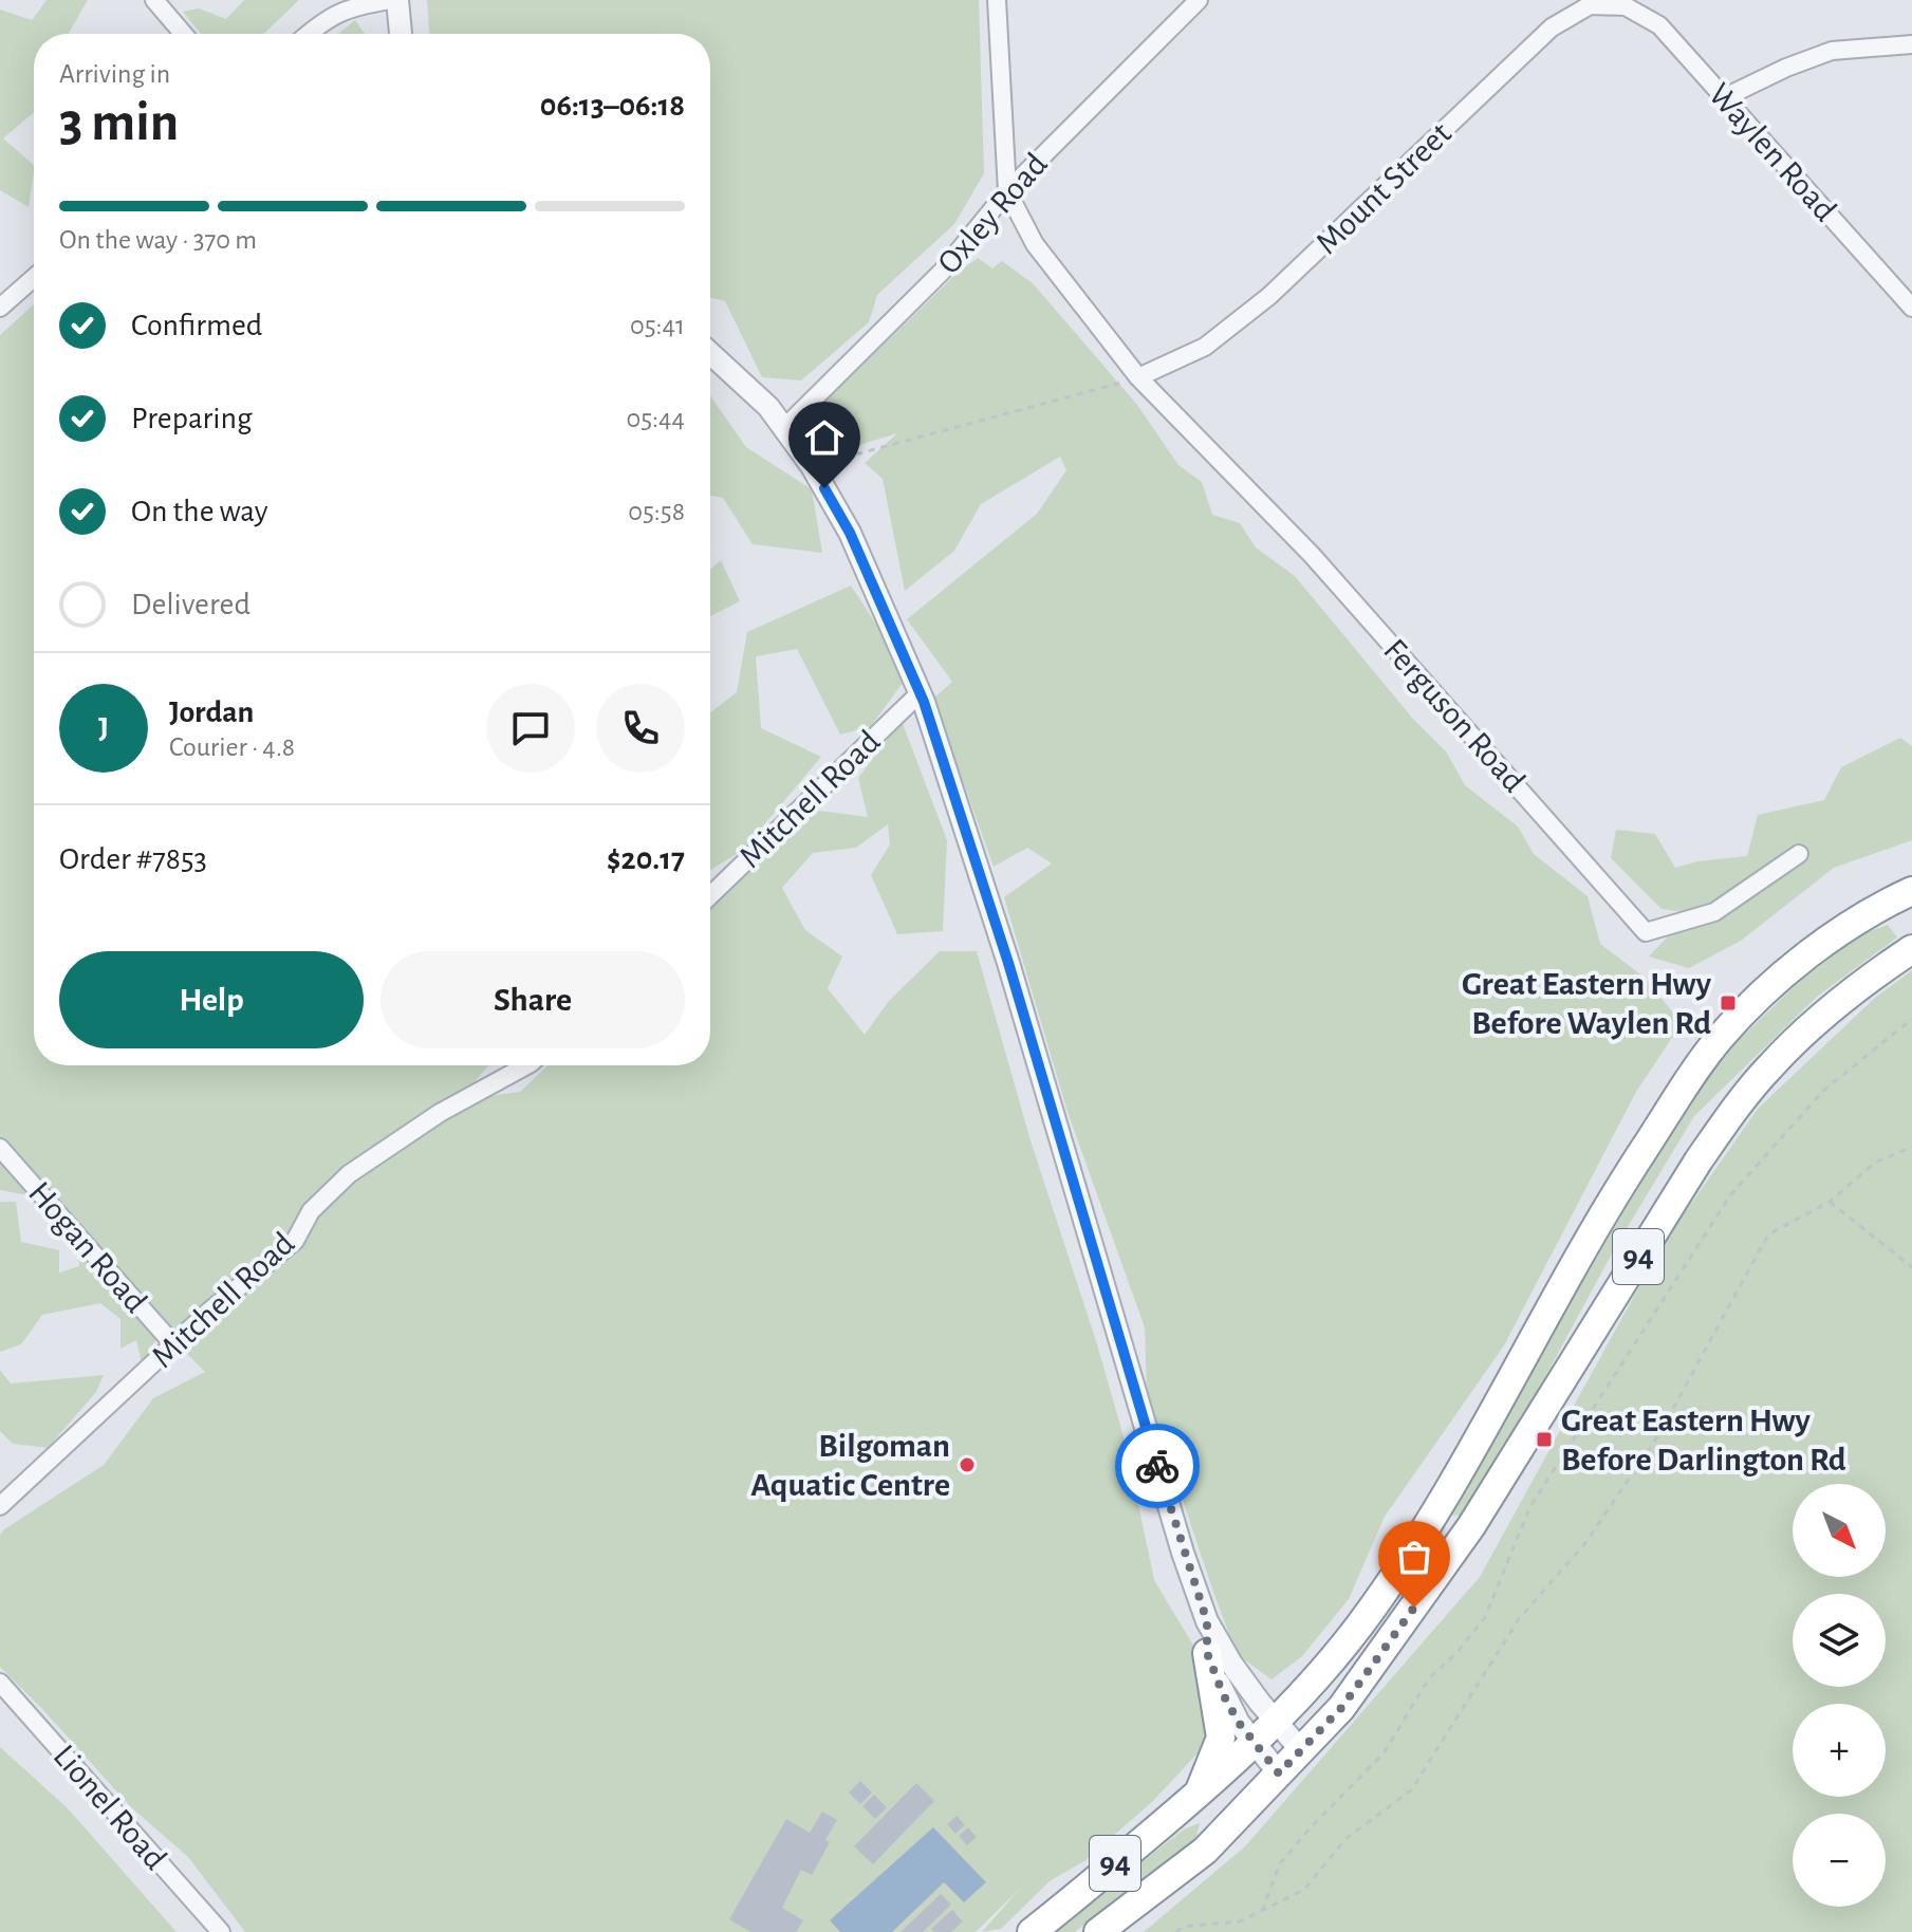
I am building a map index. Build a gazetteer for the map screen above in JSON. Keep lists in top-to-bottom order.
{
  "streets": {
    "highway": ["94"],
    "street": [
      "Waylen Road",
      "Mount Street",
      "Oxley Road",
      "Ferguson Road",
      "Mitchell Road",
      "Hogan Road",
      "Lionel Road"
    ]
  },
  "crossings": [
    ["Waylen Road", "Mount Street"],
    ["Mount Street", "Ferguson Road"],
    ["Mitchell Road", "Hogan Road"]
  ],
  "places": {
    "transit": ["Great Eastern Hwy Before Waylen Rd", "Great Eastern Hwy Before Darlington Rd"],
    "other": ["Bilgoman Aquatic Centre"]
  },
  "north": "bottom right",
  "page": {
    "heading": ["3 min", "Arriving in", "06:13–06:18"],
    "panel": [
      "Jordan",
      "Courier · 4.8",
      "Order #7853",
      "$20.17"
    ],
    "bar": "On the way · 370 m",
    "list": [
      ["Confirmed", "05:41"],
      ["Preparing", "05:44"],
      ["On the way", "05:58"],
      "Delivered"
    ],
    "round": "J",
    "buttons": ["Help", "Share"],
    "map_buttons": ["+", "−"]
  }
}
